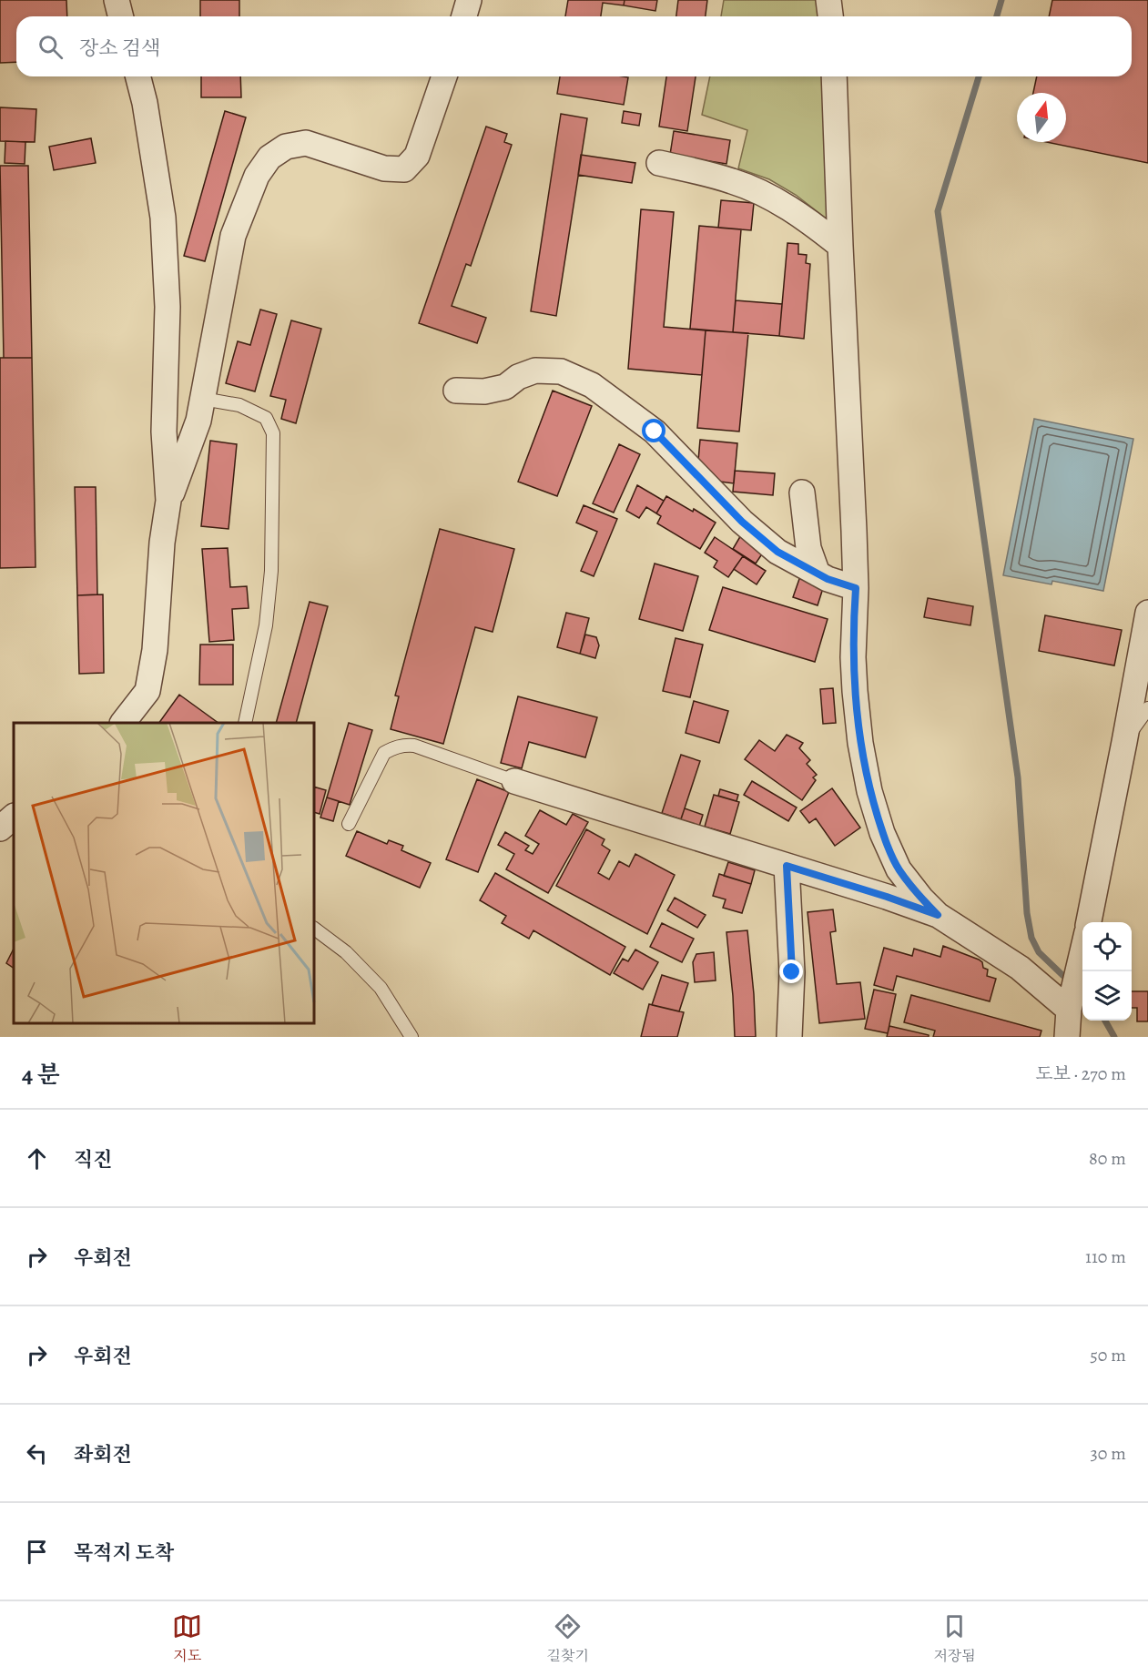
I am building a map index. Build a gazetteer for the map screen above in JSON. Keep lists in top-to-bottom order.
{
  "north": "top",
  "page": {
    "search": "장소 검색",
    "heading": ["4 분", "도보 · 270 m"],
    "list": [
      ["직진", "80 m"],
      ["우회전", "110 m"],
      ["우회전", "50 m"],
      ["좌회전", "30 m"],
      "목적지 도착"
    ],
    "nav": ["지도", "길찾기", "저장됨"]
  }
}
